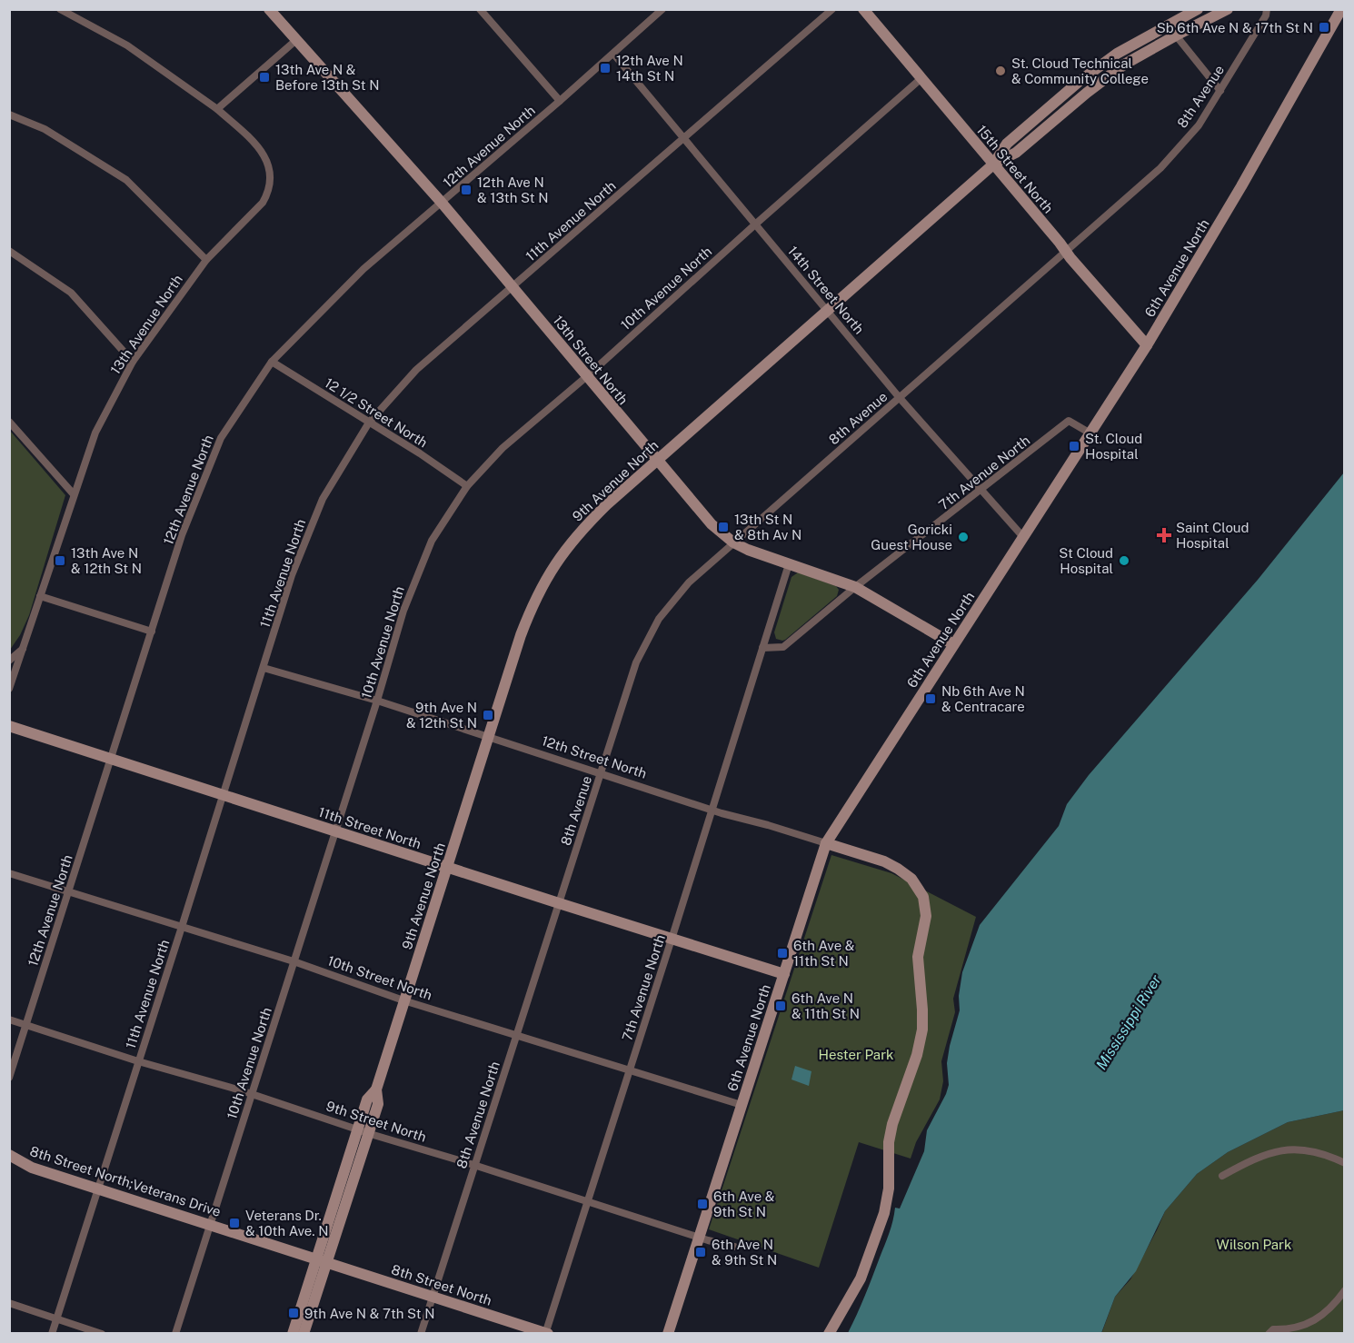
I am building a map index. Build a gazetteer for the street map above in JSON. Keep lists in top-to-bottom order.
{
  "streets": {
    "street": [
      "8th Avenue",
      "12th Avenue North",
      "15th Street North",
      "11th Avenue North",
      "6th Avenue North",
      "10th Avenue North",
      "14th Street North",
      "13th Avenue North",
      "13th Street North",
      "12 1/2 Street North",
      "7th Avenue North",
      "9th Avenue North",
      "12th Street North",
      "11th Street North",
      "10th Street North",
      "8th Avenue North",
      "9th Street North",
      "8th Street North;Veterans Drive",
      "8th Street North"
    ]
  },
  "crossings": [
    ["8th Avenue", "15th Street North"],
    ["8th Avenue", "14th Street North"],
    ["8th Avenue", "13th Street North"],
    ["8th Avenue", "12th Street North"],
    ["8th Avenue", "11th Street North"],
    ["8th Avenue", "8th Avenue North"],
    ["12th Avenue North", "14th Street North"],
    ["12th Avenue North", "13th Street North"],
    ["12th Avenue North", "12 1/2 Street North"],
    ["12th Avenue North", "11th Street North"],
    ["12th Avenue North", "10th Street North"],
    ["12th Avenue North", "9th Street North"],
    ["15th Street North", "6th Avenue North"],
    ["15th Street North", "10th Avenue North"],
    ["15th Street North", "9th Avenue North"],
    ["11th Avenue North", "14th Street North"],
    ["11th Avenue North", "13th Street North"],
    ["11th Avenue North", "12 1/2 Street North"],
    ["11th Avenue North", "12th Street North"],
    ["11th Avenue North", "11th Street North"],
    ["11th Avenue North", "10th Street North"],
    ["11th Avenue North", "9th Street North"],
    ["11th Avenue North", "8th Street North;Veterans Drive"],
    ["6th Avenue North", "14th Street North"],
    ["6th Avenue North", "13th Street North"],
    ["6th Avenue North", "7th Avenue North"],
    ["6th Avenue North", "12th Street North"],
    ["6th Avenue North", "11th Street North"],
    ["6th Avenue North", "10th Street North"],
    ["6th Avenue North", "9th Street North"],
    ["10th Avenue North", "14th Street North"],
    ["10th Avenue North", "13th Street North"],
    ["10th Avenue North", "12 1/2 Street North"],
    ["10th Avenue North", "12th Street North"],
    ["10th Avenue North", "11th Street North"],
    ["10th Avenue North", "10th Street North"],
    ["10th Avenue North", "9th Street North"],
    ["10th Avenue North", "8th Street North;Veterans Drive"],
    ["14th Street North", "7th Avenue North"],
    ["14th Street North", "9th Avenue North"],
    ["13th Street North", "7th Avenue North"],
    ["13th Street North", "9th Avenue North"],
    ["7th Avenue North", "12th Street North"],
    ["7th Avenue North", "11th Street North"],
    ["7th Avenue North", "10th Street North"],
    ["7th Avenue North", "9th Street North"],
    ["7th Avenue North", "8th Street North"],
    ["9th Avenue North", "12th Street North"],
    ["9th Avenue North", "11th Street North"],
    ["9th Avenue North", "10th Street North"],
    ["9th Avenue North", "9th Street North"],
    ["9th Avenue North", "8th Street North;Veterans Drive"],
    ["9th Avenue North", "8th Street North"],
    ["11th Street North", "8th Avenue North"],
    ["10th Street North", "8th Avenue North"],
    ["8th Avenue North", "9th Street North"],
    ["8th Avenue North", "8th Street North"],
    ["8th Street North;Veterans Drive", "8th Street North"]
  ],
  "water": ["Mississippi River"],
  "parks": ["Hester Park", "Wilson Park"],
  "places": {
    "transit": [
      "Sb 6th Ave N & 17th St N",
      "12th Ave N 14th St N",
      "13th Ave N & Before 13th St N",
      "12th Ave N & 13th St N",
      "St. Cloud Hospital",
      "13th St N & 8th Av N",
      "13th Ave N & 12th St N",
      "Nb 6th Ave N & Centracare",
      "9th Ave N & 12th St N",
      "6th Ave & 11th St N",
      "6th Ave N & 11th St N",
      "6th Ave & 9th St N",
      "Veterans Dr. & 10th Ave. N",
      "6th Ave N & 9th St N",
      "9th Ave N & 7th St N"
    ],
    "other": ["St. Cloud Technical & Community College", "Goricki Guest House", "St Cloud Hospital"],
    "health": ["Saint Cloud Hospital"]
  }
}
